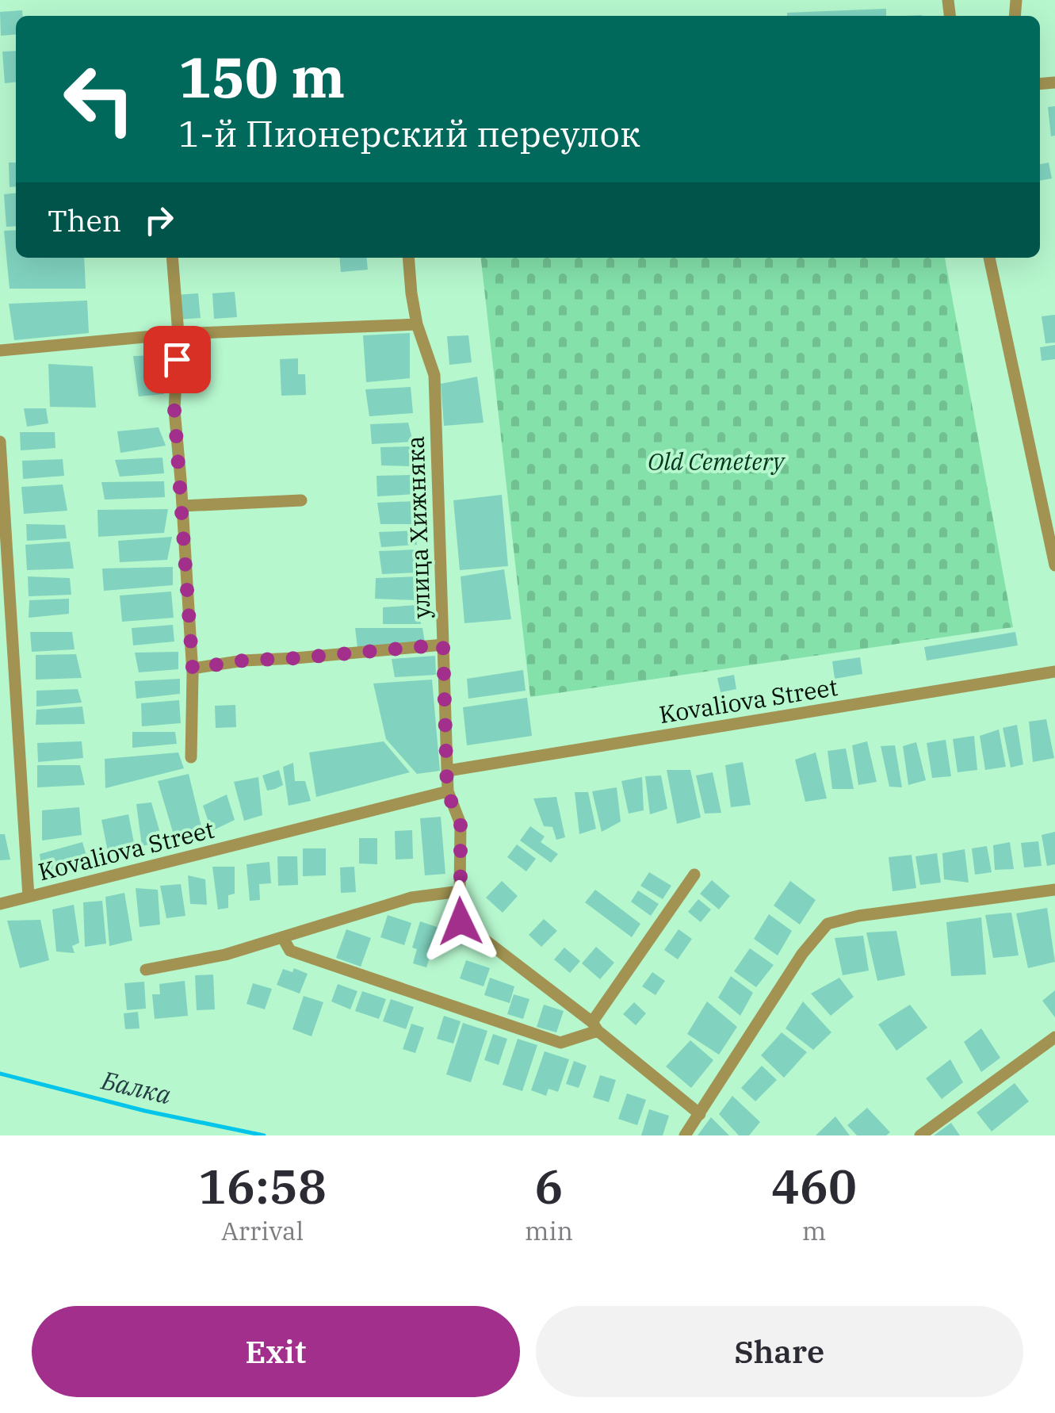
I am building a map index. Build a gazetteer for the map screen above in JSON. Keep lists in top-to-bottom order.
{
  "streets": {
    "street": ["улица Хижняка", "Kovaliova Street"]
  },
  "crossings": [
    ["улица Хижняка", "Kovaliova Street"]
  ],
  "water": ["Балка"],
  "parks": ["Old Cemetery"],
  "page": {
    "turn": ["150 m", "1-й Пионерский переулок"],
    "then": "Then",
    "eta": [
      "16:58",
      "Arrival",
      "6",
      "min",
      "460",
      "m"
    ],
    "buttons": ["Exit", "Share"]
  }
}
